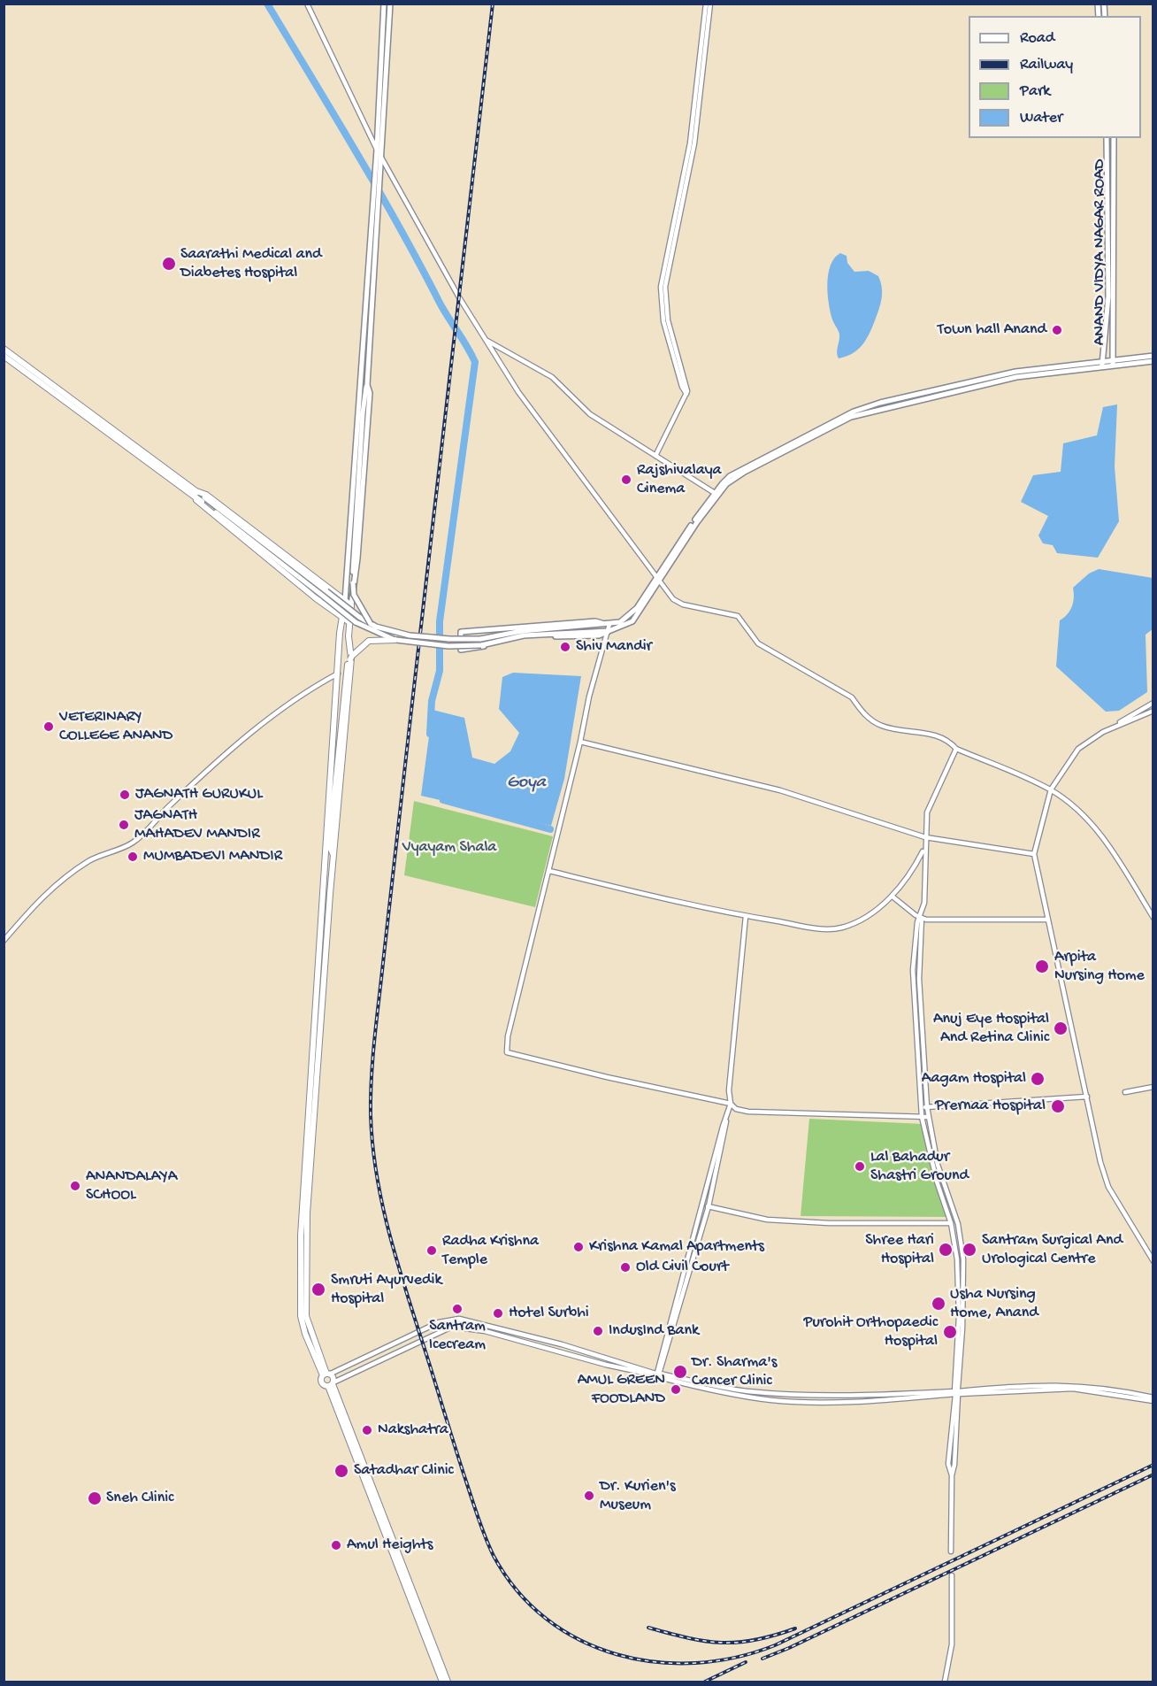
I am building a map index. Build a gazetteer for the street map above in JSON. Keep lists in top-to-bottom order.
{
  "streets": {
    "main road": ["ANAND VIDYA NAGAR ROAD"]
  },
  "water": ["Goya"],
  "parks": ["Vyayam Shala"],
  "places": [
    "Saarathi Medical and Diabetes Hospital",
    "Town hall Anand",
    "Rajshivalaya Cinema",
    "Shiv Mandir",
    "VETERINARY COLLEGE ANAND",
    "JAGNATH GURUKUL",
    "JAGNATH MAHADEV MANDIR",
    "MUMBADEVI MANDIR",
    "Arpita Nursing Home",
    "Anuj Eye Hospital And Retina Clinic",
    "Aagam Hospital",
    "Prernaa Hospital",
    "Lal Bahadur Shastri Ground",
    "ANANDALAYA SCHOOL",
    "Krishna Kamal Apartments",
    "Shree Hari Hospital",
    "Santram Surgical And Urological Centre",
    "Radha Krishna Temple",
    "Old Civil Court",
    "Smruti Ayurvedik Hospital",
    "Usha Nursing Home, Anand",
    "Santram Icecream",
    "Hotel Surbhi",
    "IndusInd Bank",
    "Purohit Orthopaedic Hospital",
    "Dr. Sharma's Cancer Clinic",
    "AMUL GREEN FOODLAND",
    "Nakshatra",
    "Satadhar Clinic",
    "Dr. Kurien's Museum",
    "Sneh Clinic",
    "Amul Heights"
  ],
  "legend": [
    "Road",
    "Railway",
    "Park",
    "Water"
  ]
}
